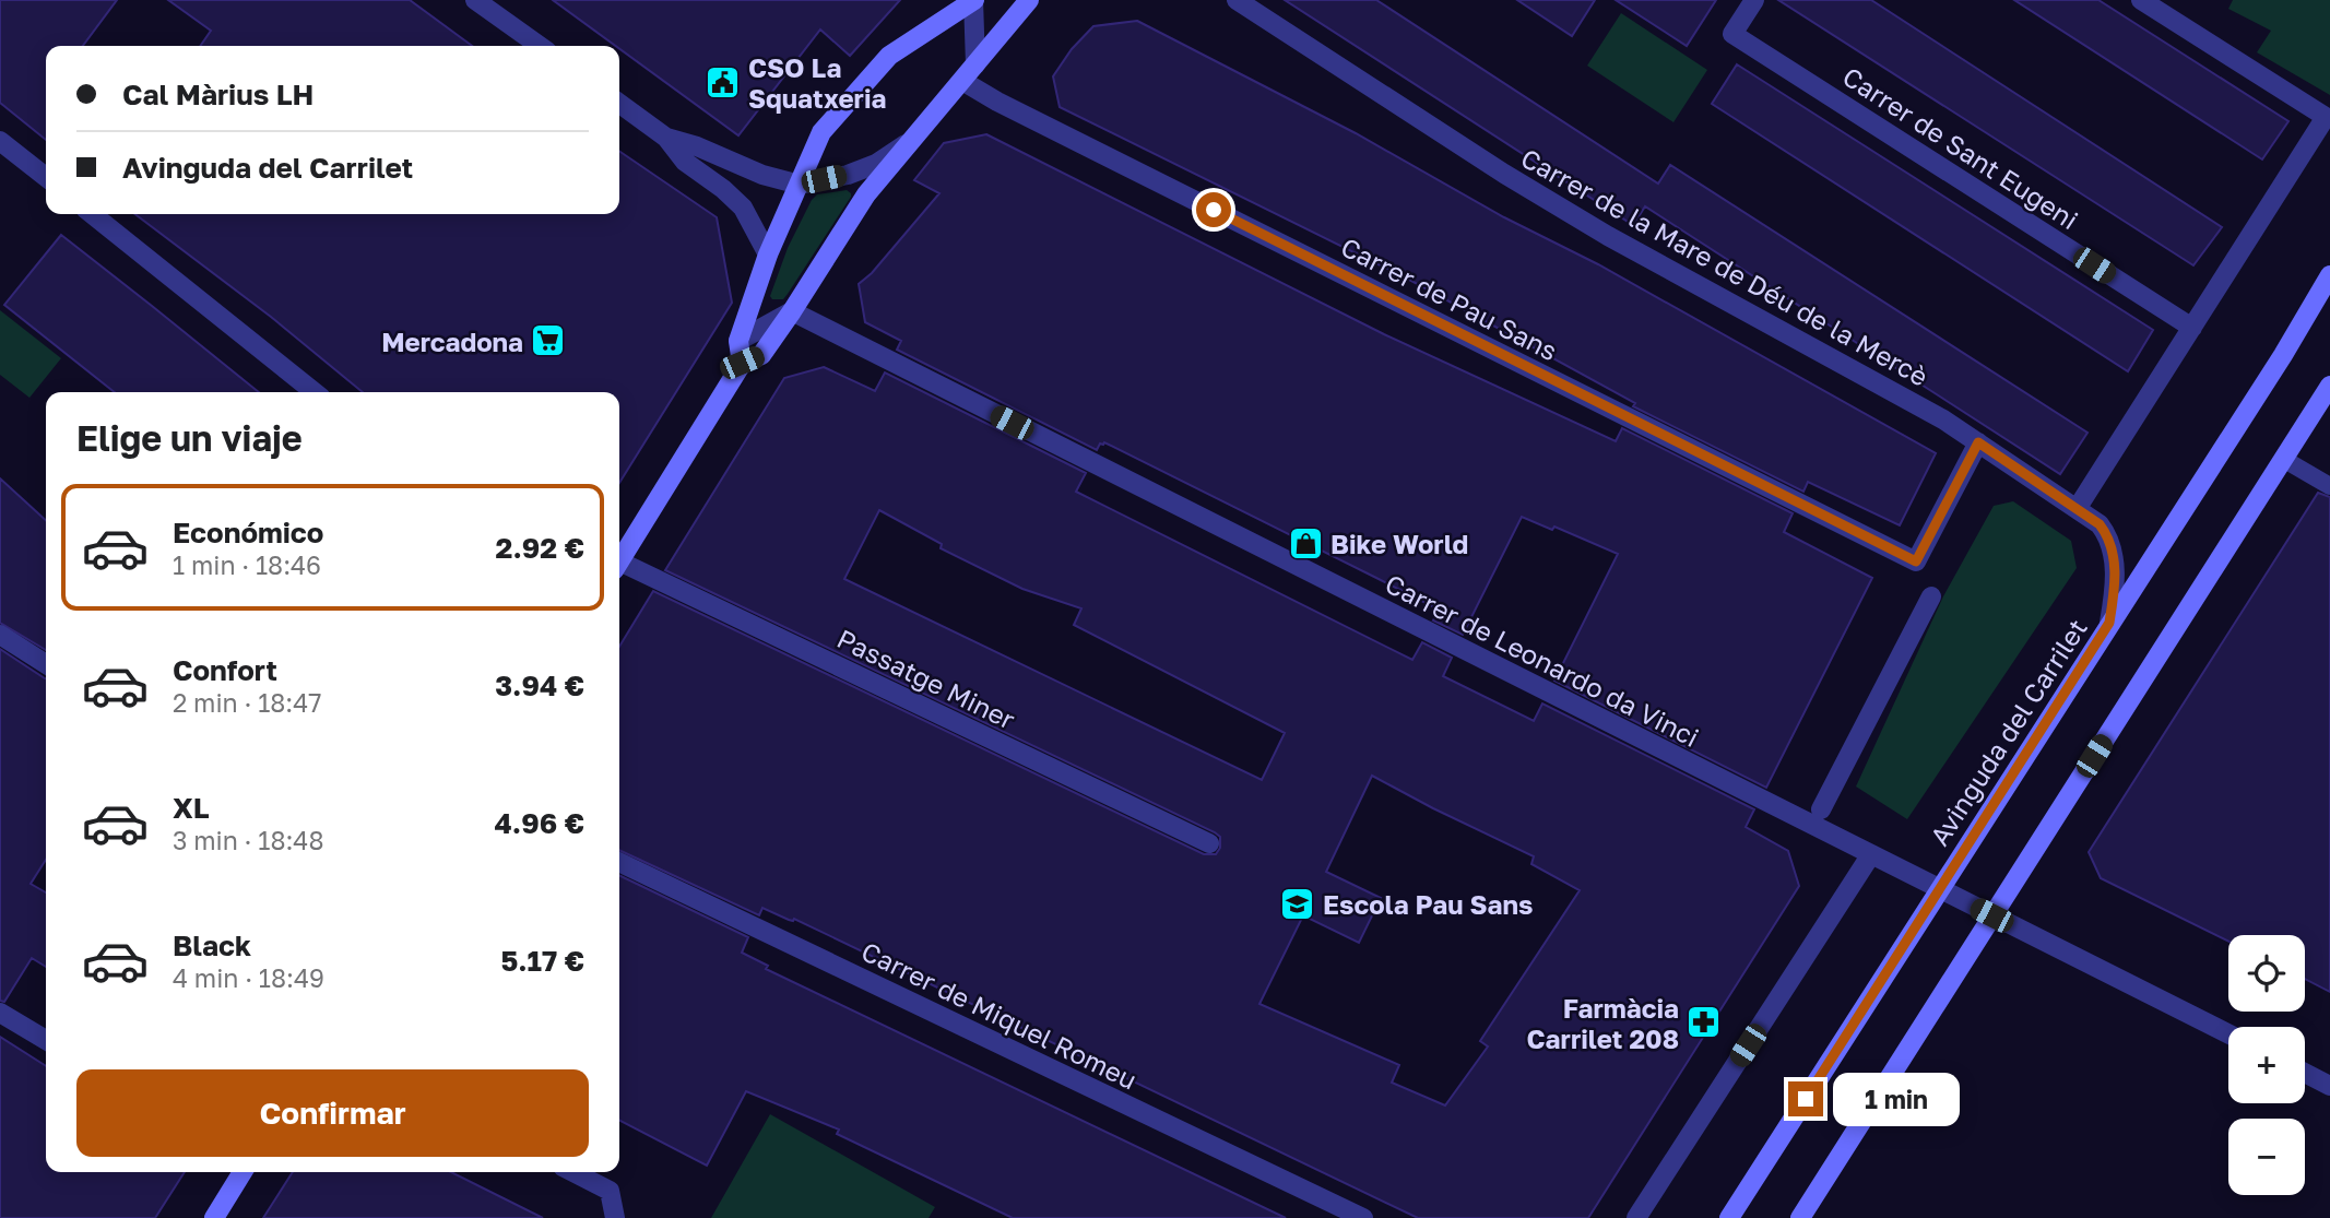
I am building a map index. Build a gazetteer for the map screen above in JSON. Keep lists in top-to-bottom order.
{
  "streets": {
    "main road": ["Avinguda del Carrilet"],
    "street": [
      "Carrer de Sant Eugeni",
      "Carrer de la Mare de Déu de la Mercè",
      "Carrer de Pau Sans",
      "Carrer de Leonardo da Vinci",
      "Passatge Miner",
      "Carrer de Miquel Romeu"
    ]
  },
  "crossings": [
    ["Carrer de la Mare de Déu de la Mercè", "Carrer de Pau Sans"],
    ["Carrer de la Mare de Déu de la Mercè", "Avinguda del Carrilet"],
    ["Carrer de Leonardo da Vinci", "Avinguda del Carrilet"]
  ],
  "places": {
    "public building": ["CSO La Squatxeria"],
    "supermarket": ["Mercadona"],
    "shop": ["Bike World"],
    "school or university": ["Escola Pau Sans"],
    "pharmacy": ["Farmàcia Carrilet 208"]
  },
  "page": {
    "banner": ["Cal Màrius LH", "Avinguda del Carrilet"],
    "heading": "Elige un viaje",
    "list": [
      {
        "name": "Económico",
        "note": "1 min · 18:46",
        "value": "2.92 €"
      },
      {
        "name": "Confort",
        "note": "2 min · 18:47",
        "value": "3.94 €"
      },
      {
        "name": "XL",
        "note": "3 min · 18:48",
        "value": "4.96 €"
      },
      {
        "name": "Black",
        "note": "4 min · 18:49",
        "value": "5.17 €"
      }
    ],
    "map_buttons": ["+", "−"],
    "buttons": "Confirmar",
    "bubble": "1 min"
  }
}
